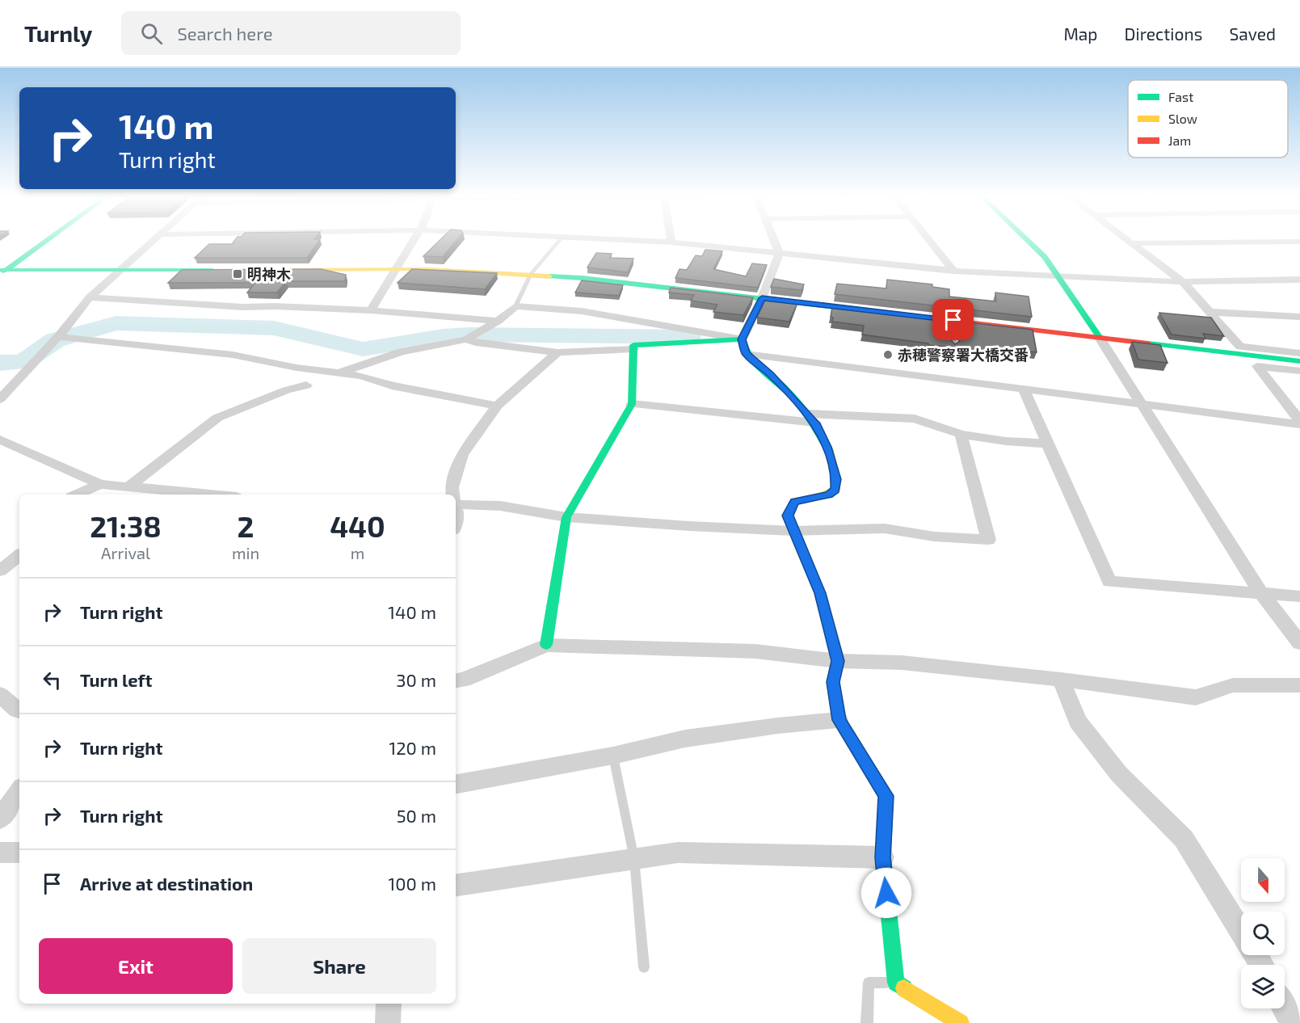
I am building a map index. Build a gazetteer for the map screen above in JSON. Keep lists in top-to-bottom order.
{
  "places": {
    "transit": ["明神木"],
    "other": ["赤穂警察署大橋交番"]
  },
  "legend": ["Fast", "Slow", "Jam"],
  "north": "bottom",
  "page": {
    "header": "Turnly",
    "search": "Search here",
    "nav": ["Map", "Directions", "Saved"],
    "turn": ["140 m", "Turn right"],
    "eta": [
      "21:38",
      "Arrival",
      "2",
      "min",
      "440",
      "m"
    ],
    "list": [
      {
        "name": "Turn right",
        "value": "140 m"
      },
      {
        "name": "Turn left",
        "value": "30 m"
      },
      {
        "name": "Turn right",
        "value": "120 m"
      },
      {
        "name": "Turn right",
        "value": "50 m"
      },
      {
        "name": "Arrive at destination",
        "value": "100 m"
      }
    ],
    "buttons": ["Exit", "Share"]
  }
}
